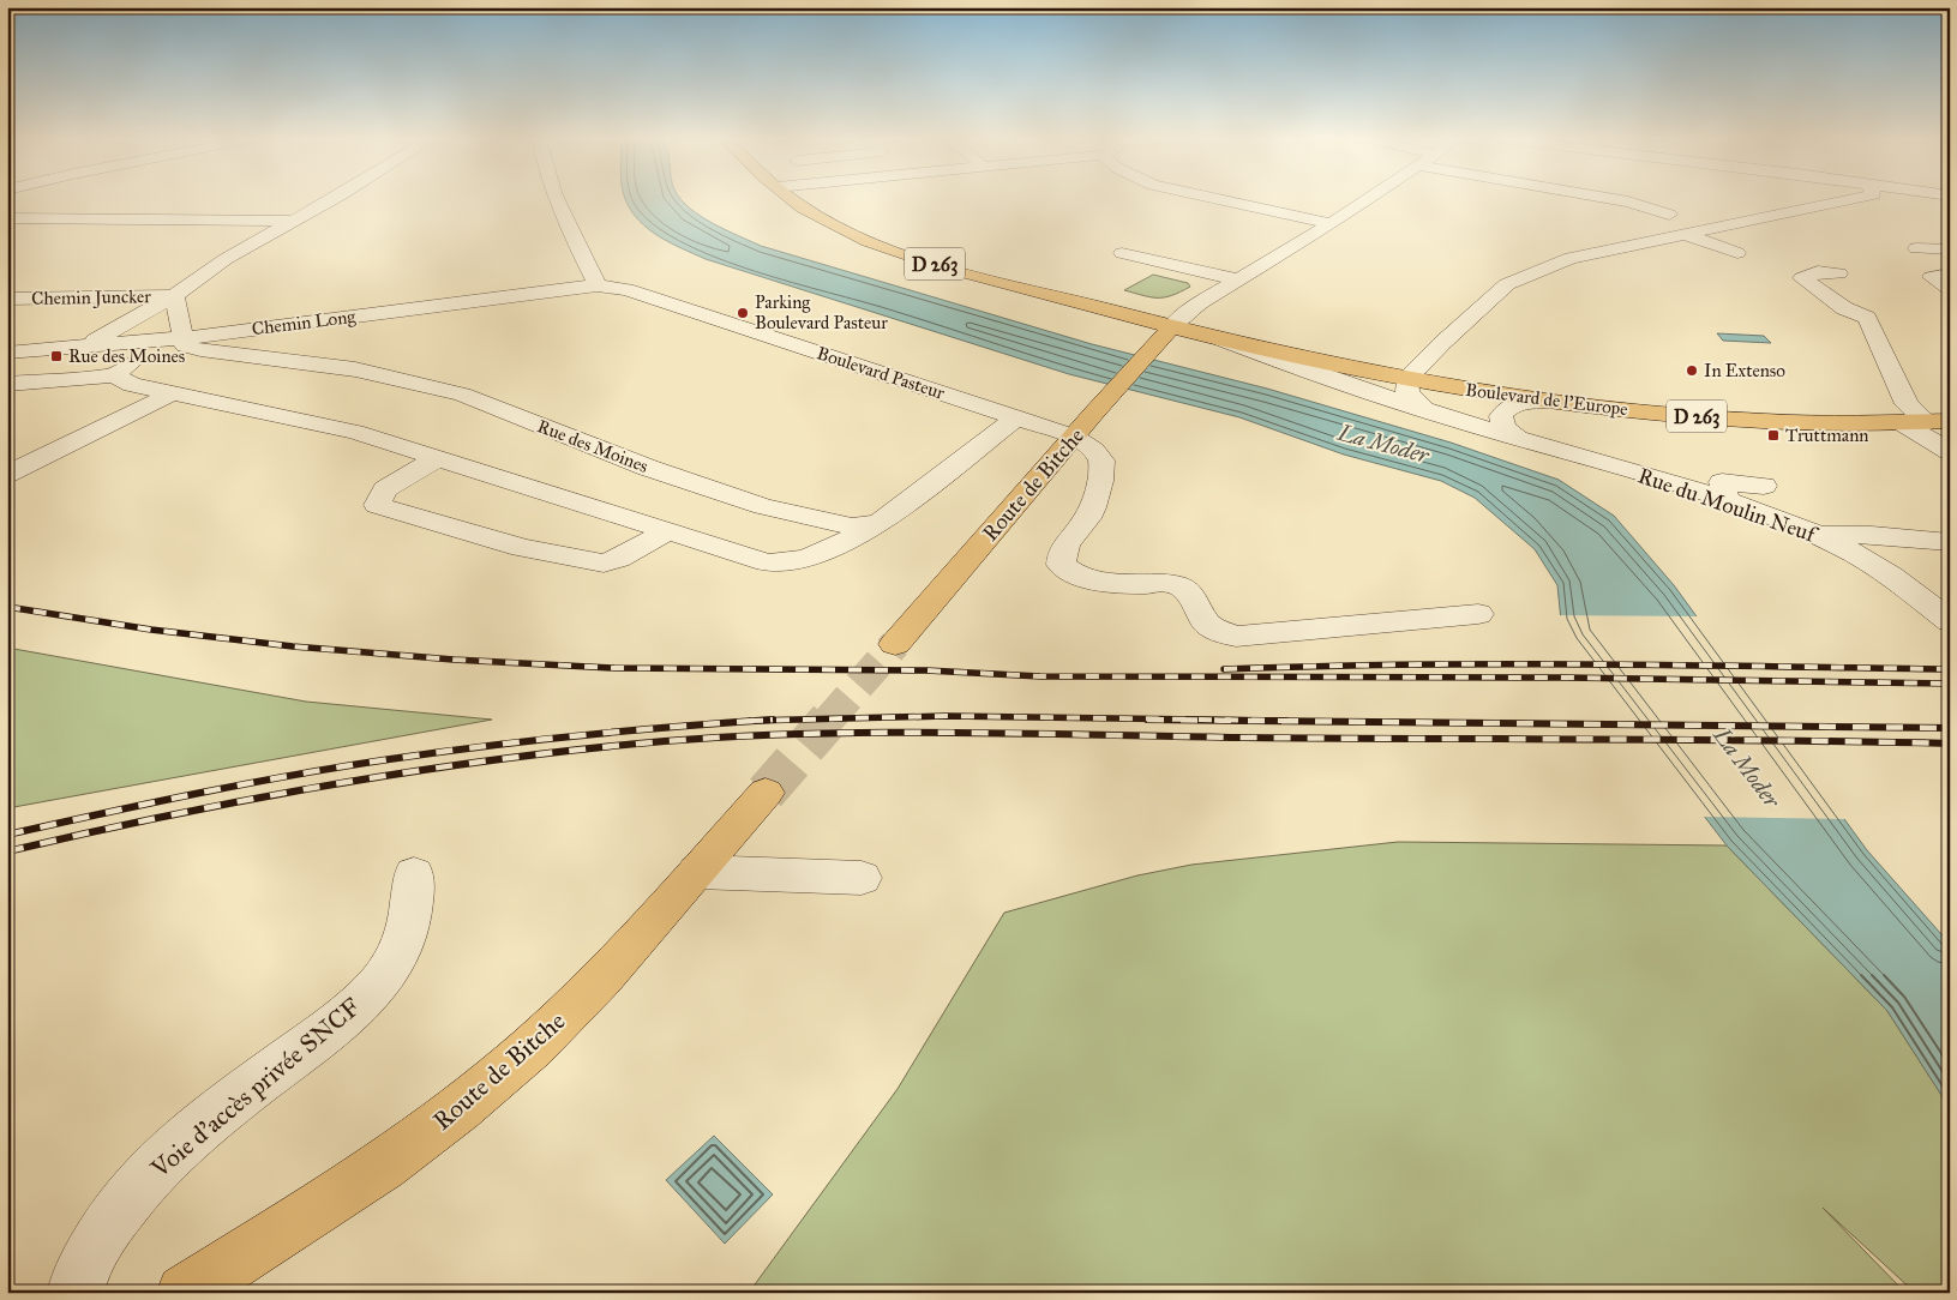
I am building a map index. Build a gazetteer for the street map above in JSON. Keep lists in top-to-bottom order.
{
  "streets": {
    "main road": ["D 263", "Boulevard de l'Europe", "Route de Bitche"],
    "street": [
      "Chemin Juncker",
      "Chemin Long",
      "Boulevard Pasteur",
      "Rue des Moines",
      "Rue du Moulin Neuf",
      "Voie d'accès privée SNCF"
    ]
  },
  "crossings": [
    ["D 263", "Boulevard de l'Europe"],
    ["D 263", "Route de Bitche"],
    ["Chemin Long", "Boulevard Pasteur"],
    ["Chemin Long", "Rue des Moines"],
    ["Boulevard Pasteur", "Route de Bitche"],
    ["Boulevard de l'Europe", "Route de Bitche"],
    ["Boulevard de l'Europe", "Rue du Moulin Neuf"]
  ],
  "water": ["La Moder"],
  "places": {
    "other": ["Parking Boulevard Pasteur", "In Extenso"],
    "transit": ["Rue des Moines", "Truttmann"]
  }
}
